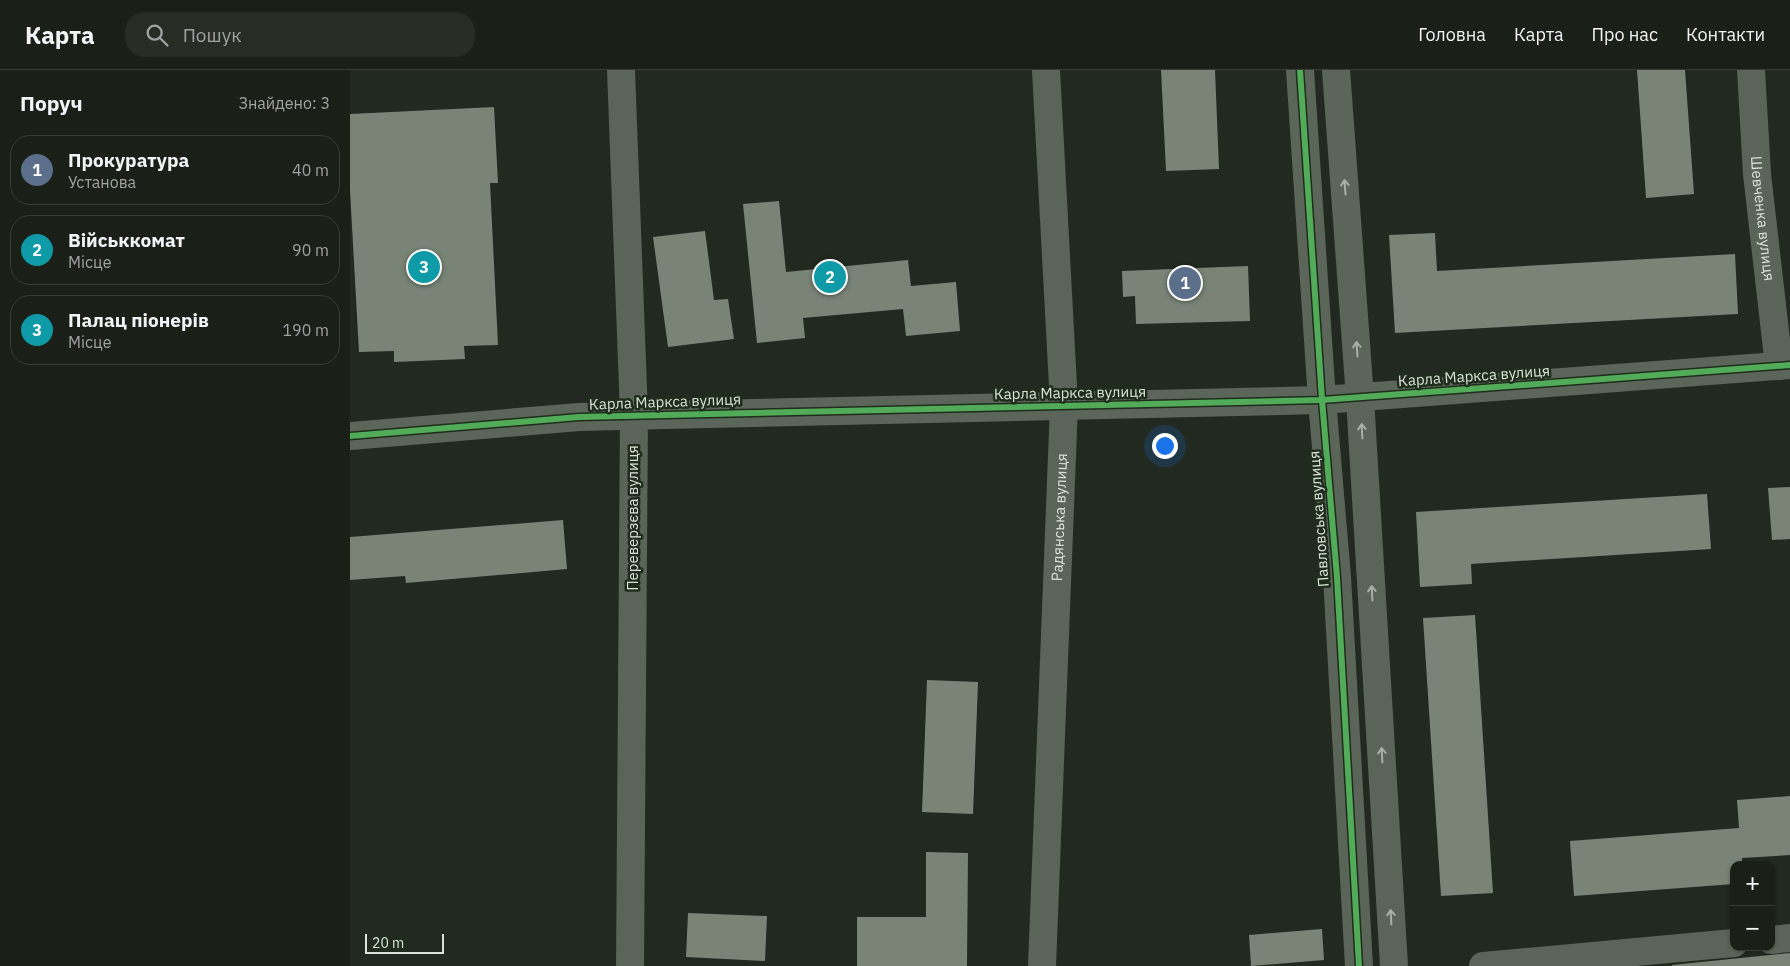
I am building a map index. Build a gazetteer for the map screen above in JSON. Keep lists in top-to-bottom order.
{
  "streets": {
    "street": [
      "Шевченка вулиця",
      "Карла Маркса вулиця",
      "Переверзєва вулиця",
      "Радянська вулиця",
      "Павловська вулиця"
    ]
  },
  "crossings": [
    ["Шевченка вулиця", "Карла Маркса вулиця"],
    ["Карла Маркса вулиця", "Переверзєва вулиця"],
    ["Карла Маркса вулиця", "Радянська вулиця"],
    ["Карла Маркса вулиця", "Павловська вулиця"]
  ],
  "scale_bar": "20 m",
  "page": {
    "header": "Карта",
    "search": "Пошук",
    "nav": [
      "Головна",
      "Карта",
      "Про нас",
      "Контакти"
    ],
    "heading": ["Поруч", "Знайдено: 3"],
    "list": [
      {
        "mark": "1",
        "name": "Прокуратура",
        "note": "Установа",
        "value": "40 m"
      },
      {
        "mark": "2",
        "name": "Військкомат",
        "note": "Місце",
        "value": "90 m"
      },
      {
        "mark": "3",
        "name": "Палац піонерів",
        "note": "Місце",
        "value": "190 m"
      }
    ],
    "pins": ["3", "2", "1"],
    "map_buttons": ["+", "−"],
    "scale": "20 m"
  }
}
